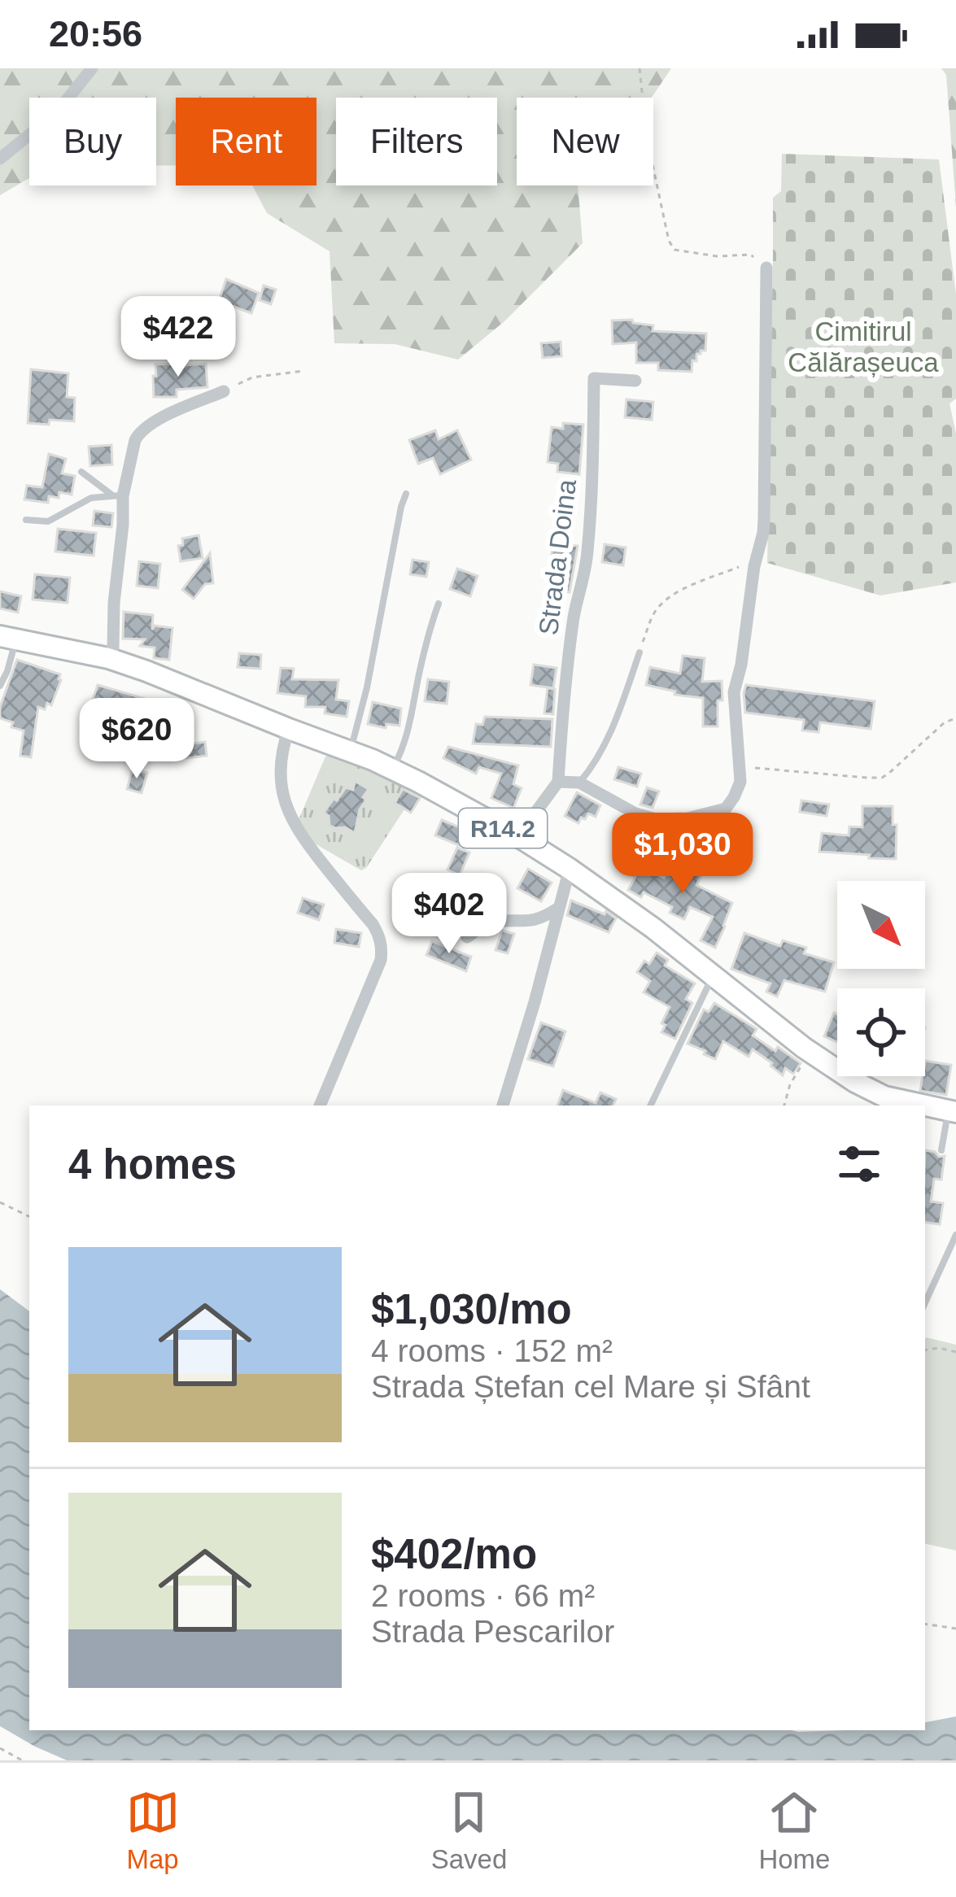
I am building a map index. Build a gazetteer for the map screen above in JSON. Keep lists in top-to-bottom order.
{
  "streets": {
    "main road": ["R14.2"],
    "street": ["Strada Doina"]
  },
  "parks": ["Cimitirul Călărașeuca"],
  "north": "bottom right",
  "page": {
    "status": "20:56",
    "chip": [
      "Buy",
      "Rent",
      "Filters",
      "New"
    ],
    "price": [
      "$422",
      "$620",
      "$1,030",
      "$402"
    ],
    "heading": "4 homes",
    "list": [
      {
        "name": "$1,030/mo",
        "note": "4 rooms · 152 m² · Strada Ștefan cel Mare și Sfânt"
      },
      {
        "name": "$402/mo",
        "note": "2 rooms · 66 m² · Strada Pescarilor"
      }
    ],
    "tabs": ["Map", "Saved", "Home"]
  }
}
